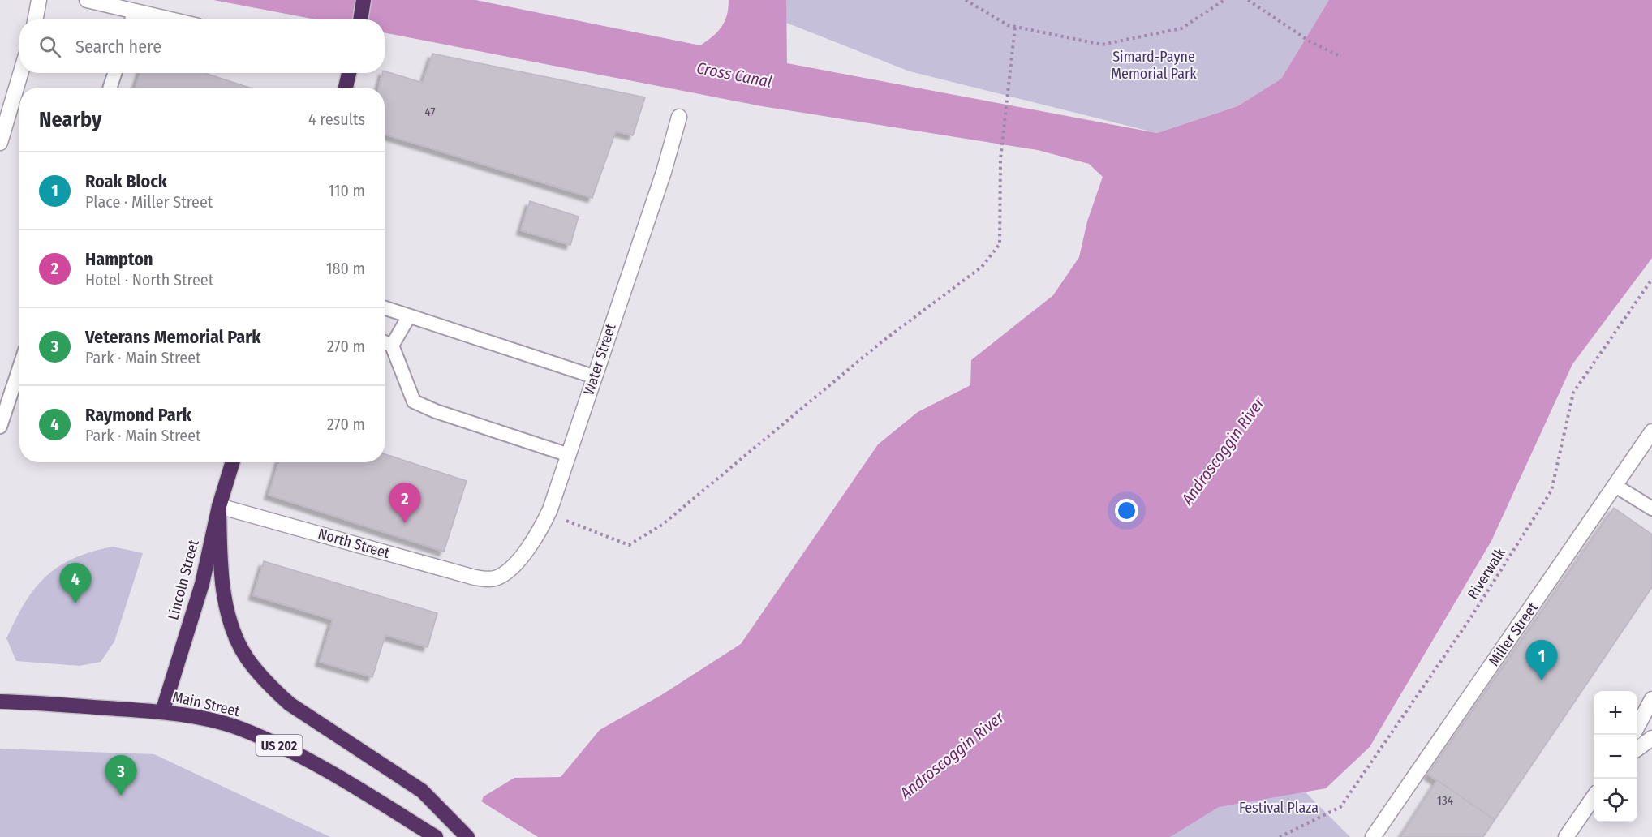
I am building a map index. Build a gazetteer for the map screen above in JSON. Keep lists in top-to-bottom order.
{
  "streets": {
    "highway": ["Lincoln Street", "Main Street", "US 202"],
    "street": ["Water Street", "North Street", "Miller Street"],
    "path": ["Riverwalk"]
  },
  "crossings": [
    ["Water Street", "North Street"],
    ["North Street", "Lincoln Street"],
    ["Lincoln Street", "Main Street"]
  ],
  "water": ["Cross Canal", "Androscoggin River"],
  "parks": ["Simard-Payne Memorial Park", "Festival Plaza"],
  "house_numbers": ["47", "134"],
  "page": {
    "search": "Search here",
    "heading": ["Nearby", "4 results"],
    "list": [
      {
        "mark": "1",
        "name": "Roak Block",
        "note": "Place · Miller Street",
        "value": "110 m"
      },
      {
        "mark": "2",
        "name": "Hampton",
        "note": "Hotel · North Street",
        "value": "180 m"
      },
      {
        "mark": "3",
        "name": "Veterans Memorial Park",
        "note": "Park · Main Street",
        "value": "270 m"
      },
      {
        "mark": "4",
        "name": "Raymond Park",
        "note": "Park · Main Street",
        "value": "270 m"
      }
    ],
    "pins": [
      "2",
      "4",
      "1",
      "3"
    ],
    "map_buttons": ["+", "−"]
  }
}
